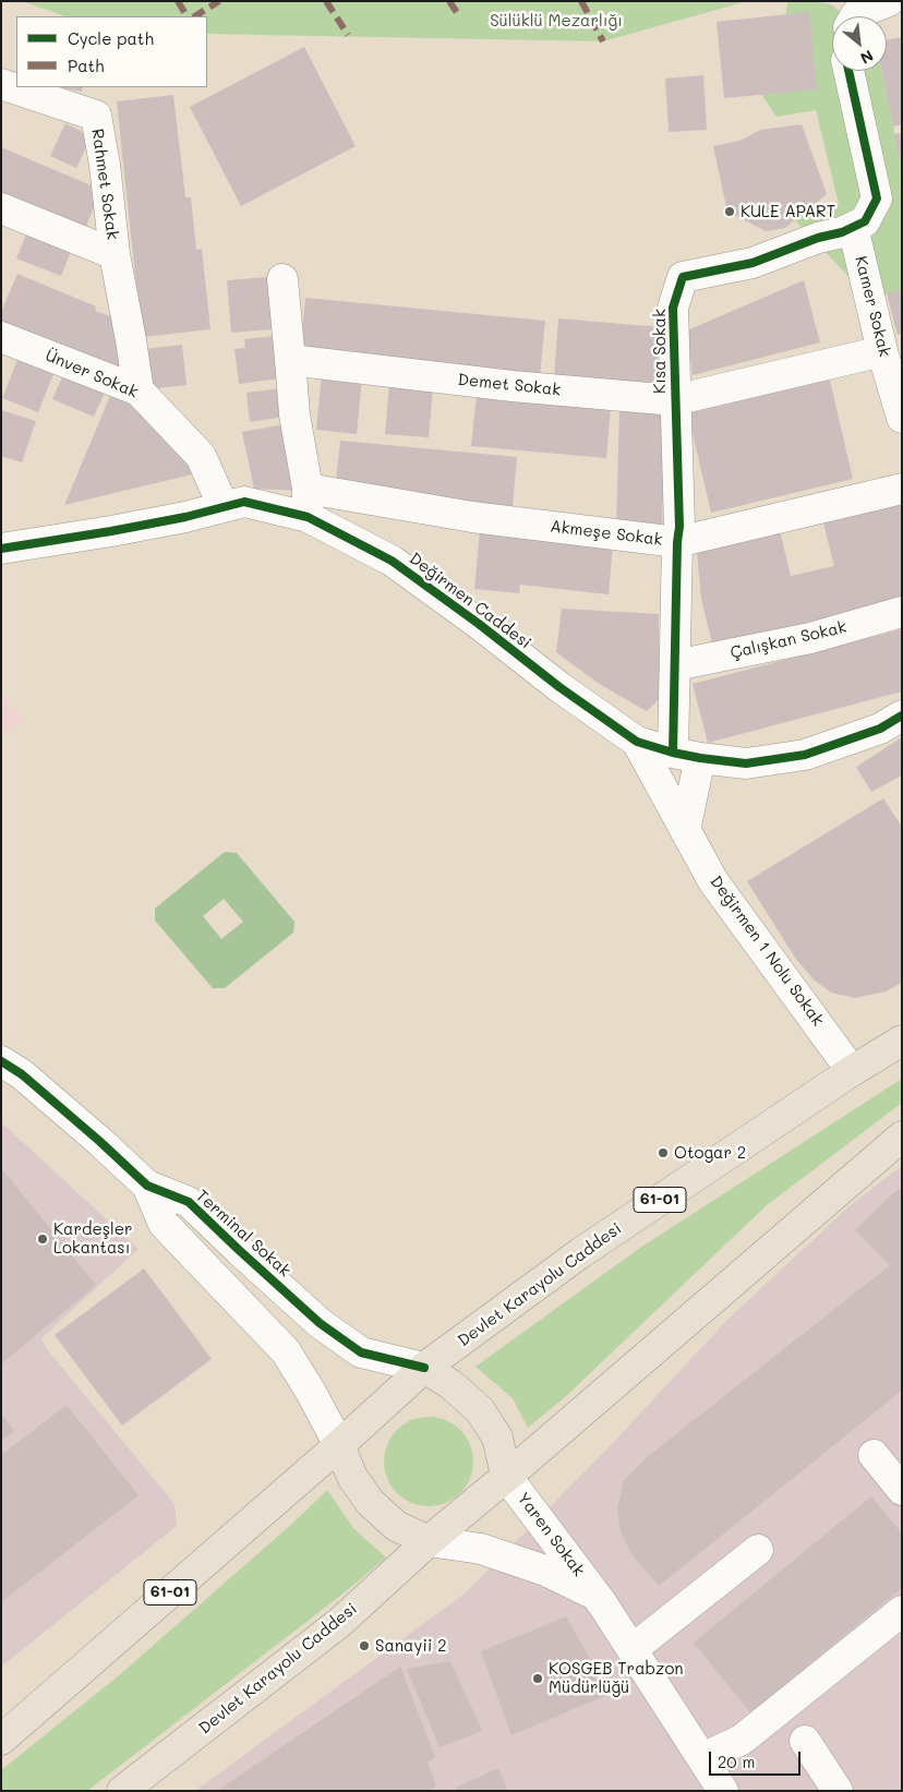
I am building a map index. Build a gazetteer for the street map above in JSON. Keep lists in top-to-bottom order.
{
  "streets": {
    "main road": ["61-01", "Devlet Karayolu Caddesi"],
    "street": [
      "Rahmet Sokak",
      "Kamer Sokak",
      "Kısa Sokak",
      "Ünver Sokak",
      "Demet Sokak",
      "Akmeşe Sokak",
      "Değirmen Caddesi",
      "Çalışkan Sokak",
      "Değirmen 1 Nolu Sokak",
      "Terminal Sokak",
      "Yaren Sokak"
    ]
  },
  "crossings": [
    ["Kamer Sokak", "Kısa Sokak"],
    ["Kamer Sokak", "Demet Sokak"],
    ["Kısa Sokak", "Demet Sokak"],
    ["Kısa Sokak", "Akmeşe Sokak"],
    ["Kısa Sokak", "Değirmen Caddesi"],
    ["Kısa Sokak", "Çalışkan Sokak"],
    ["Ünver Sokak", "Değirmen Caddesi"],
    ["Akmeşe Sokak", "Değirmen Caddesi"],
    ["Değirmen Caddesi", "Değirmen 1 Nolu Sokak"],
    ["Değirmen 1 Nolu Sokak", "Devlet Karayolu Caddesi"],
    ["Terminal Sokak", "Devlet Karayolu Caddesi"],
    ["Terminal Sokak", "Yaren Sokak"],
    ["Devlet Karayolu Caddesi", "Yaren Sokak"]
  ],
  "parks": ["Sülüklü Mezarlığı"],
  "places": [
    "KULE APART",
    "Otogar 2",
    "Kardeşler Lokantası",
    "Sanayii 2",
    "KOSGEB Trabzon Müdürlüğü"
  ],
  "legend": ["Cycle path", "Path"],
  "scale_bar": "20 m",
  "north": "bottom right"
}
